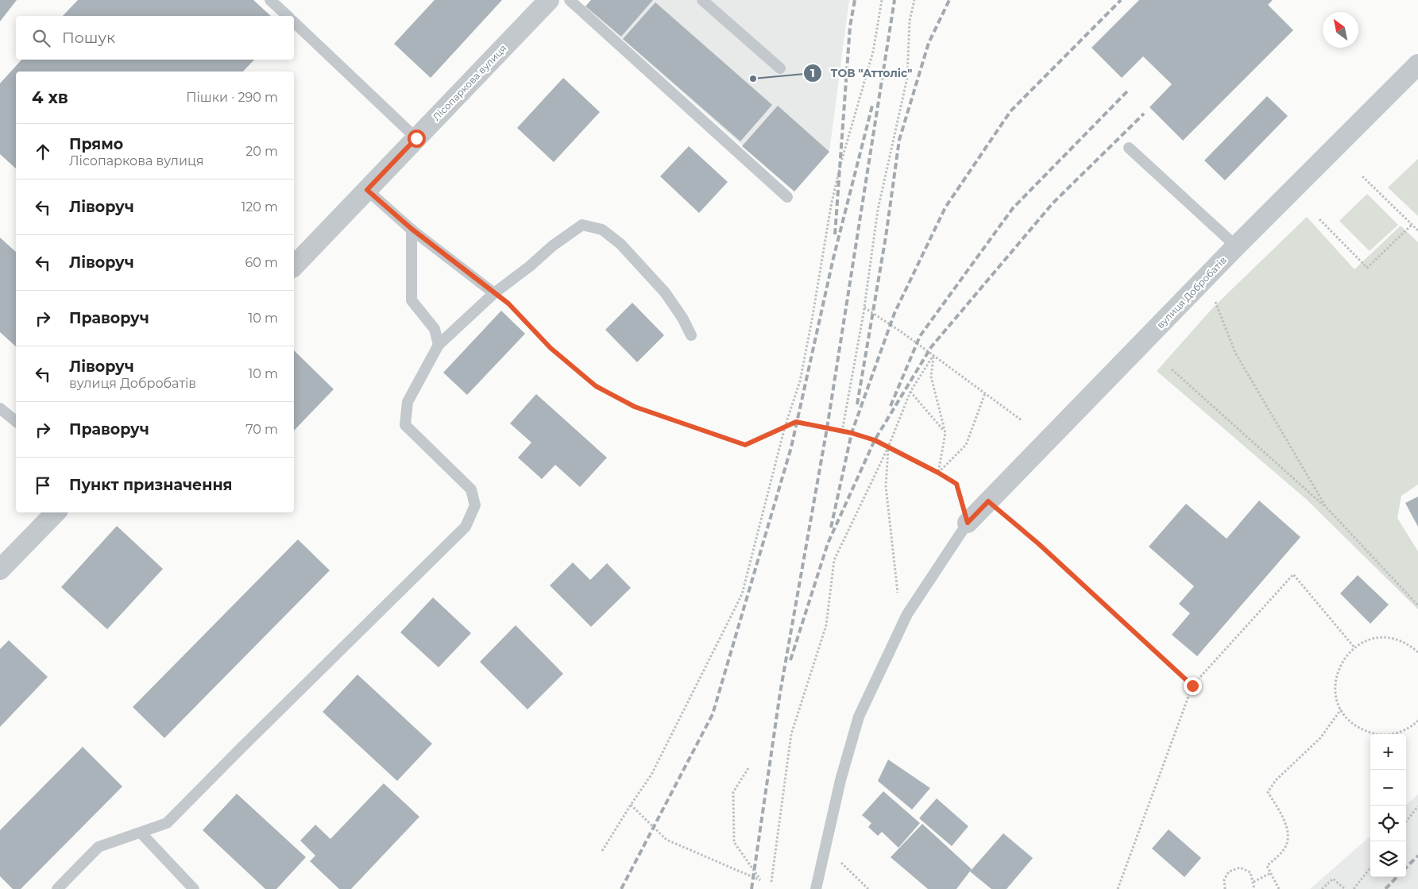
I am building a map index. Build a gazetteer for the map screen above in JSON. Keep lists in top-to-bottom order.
{
  "streets": {
    "street": ["Лісопаркова вулиця", "вулиця Добробатів"]
  },
  "places": ["ТОВ \"Аттоліс\""],
  "north": "top left",
  "page": {
    "search": "Пошук",
    "heading": ["4 хв", "Пішки · 290 m"],
    "list": [
      ["Прямо", "Лісопаркова вулиця", "20 m"],
      ["Ліворуч", "120 m"],
      ["Ліворуч", "60 m"],
      ["Праворуч", "10 m"],
      ["Ліворуч", "вулиця Добробатів", "10 m"],
      ["Праворуч", "70 m"],
      "Пункт призначення"
    ],
    "map_buttons": ["+", "−"]
  }
}
